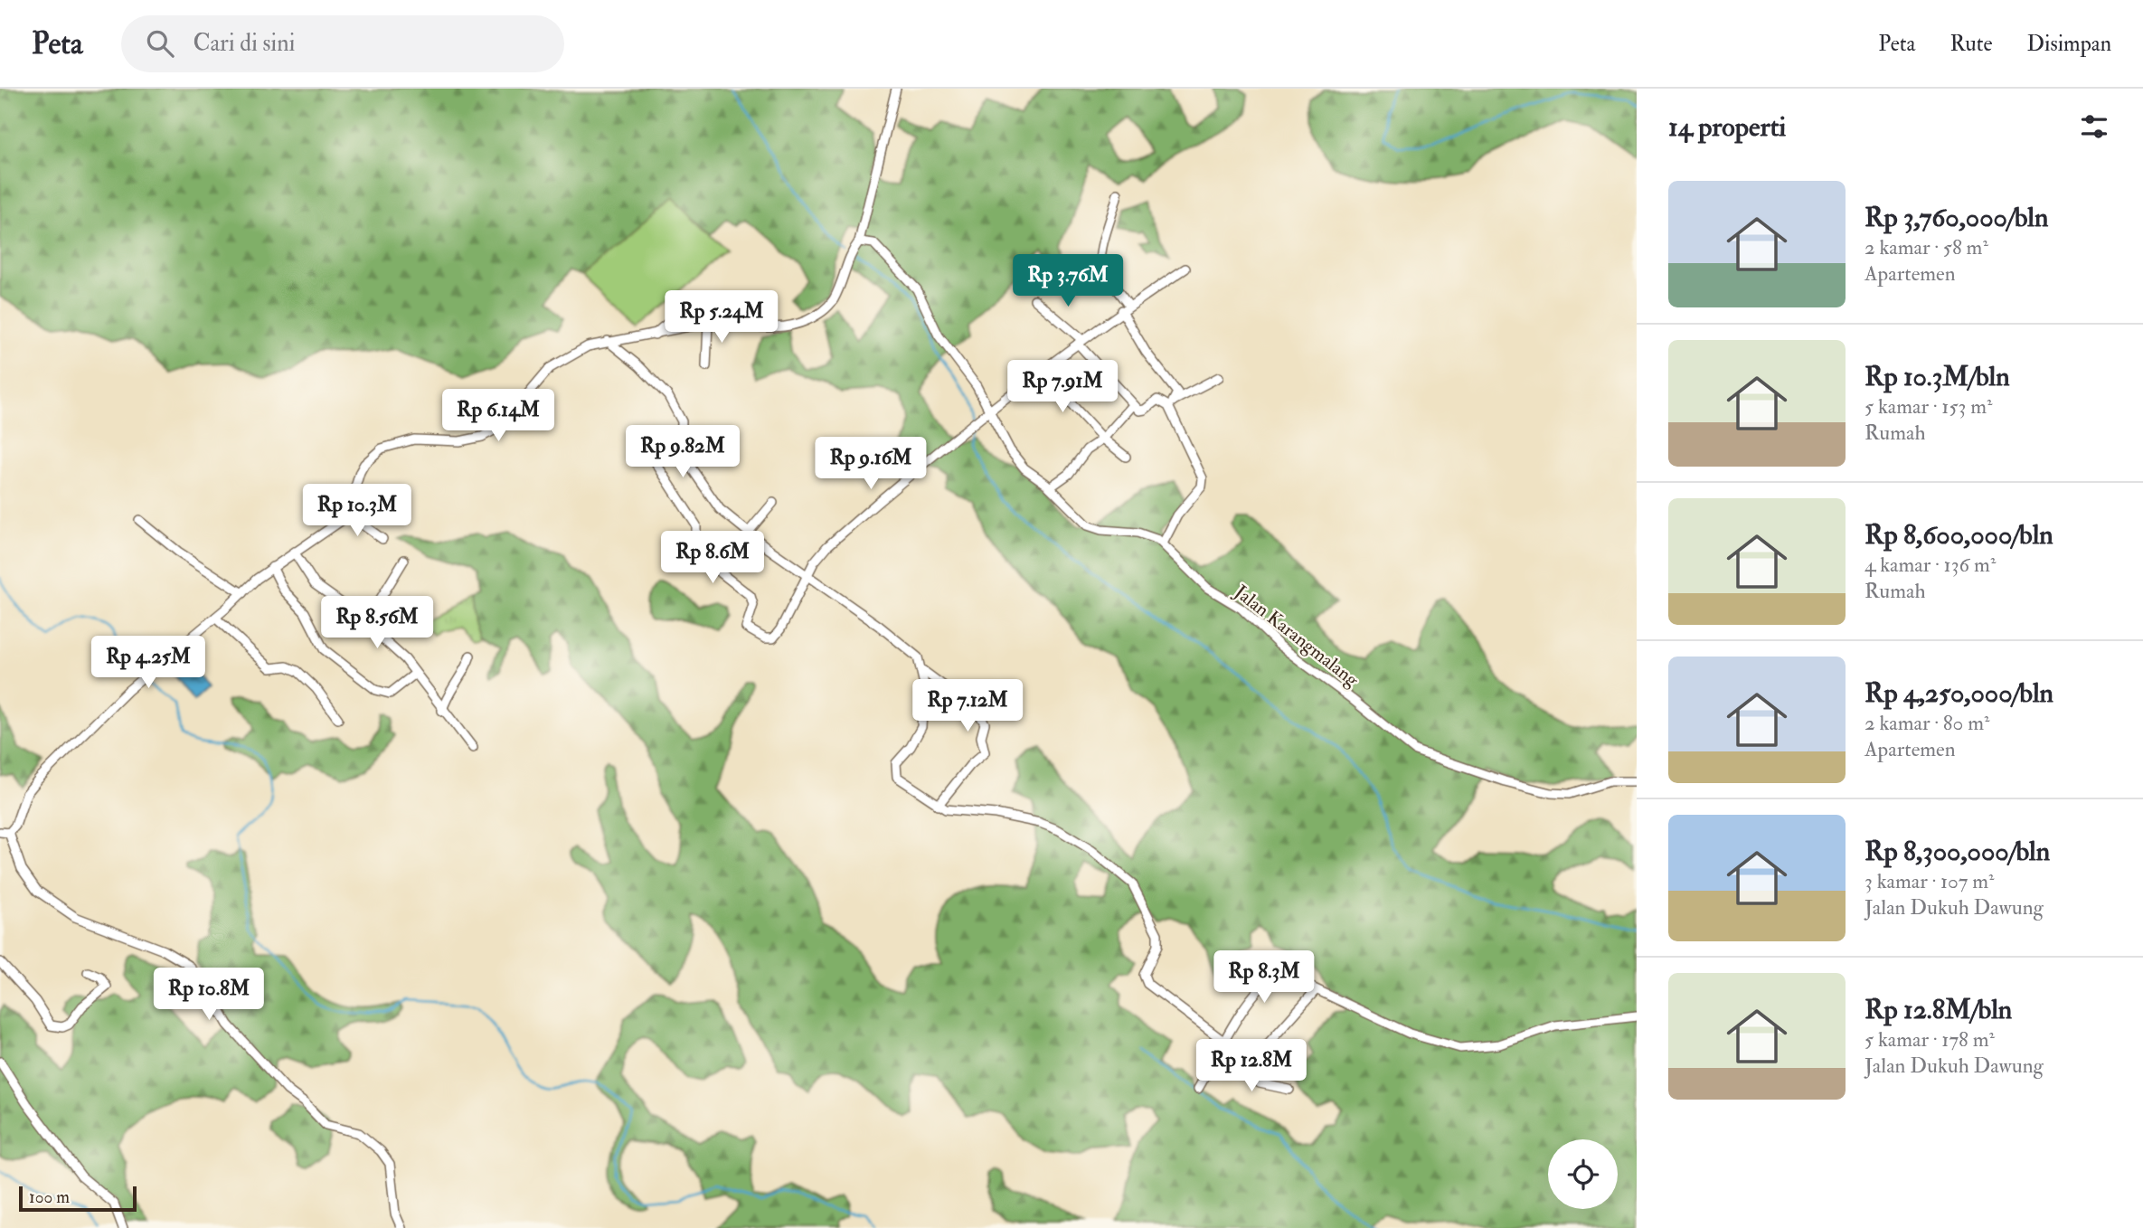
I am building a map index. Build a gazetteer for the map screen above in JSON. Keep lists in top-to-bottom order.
{
  "streets": {
    "street": ["Jalan Karangmalang"]
  },
  "scale_bar": "100 m",
  "page": {
    "header": "Peta",
    "search": "Cari di sini",
    "nav": ["Peta", "Rute", "Disimpan"],
    "heading": "14 properti",
    "list": [
      {
        "name": "Rp 3,760,000/bln",
        "note": "2 kamar · 58 m² · Apartemen"
      },
      {
        "name": "Rp 10.3M/bln",
        "note": "5 kamar · 153 m² · Rumah"
      },
      {
        "name": "Rp 8,600,000/bln",
        "note": "4 kamar · 136 m² · Rumah"
      },
      {
        "name": "Rp 4,250,000/bln",
        "note": "2 kamar · 80 m² · Apartemen"
      },
      {
        "name": "Rp 8,300,000/bln",
        "note": "3 kamar · 107 m² · Jalan Dukuh Dawung"
      },
      {
        "name": "Rp 12.8M/bln",
        "note": "5 kamar · 178 m² · Jalan Dukuh Dawung"
      }
    ],
    "price": [
      "Rp 3.76M",
      "Rp 5.24M",
      "Rp 7.91M",
      "Rp 6.14M",
      "Rp 9.82M",
      "Rp 9.16M",
      "Rp 10.3M",
      "Rp 8.6M",
      "Rp 8.56M",
      "Rp 4.25M",
      "Rp 7.12M",
      "Rp 8.3M",
      "Rp 10.8M",
      "Rp 12.8M"
    ],
    "scale": "100 m"
  }
}
